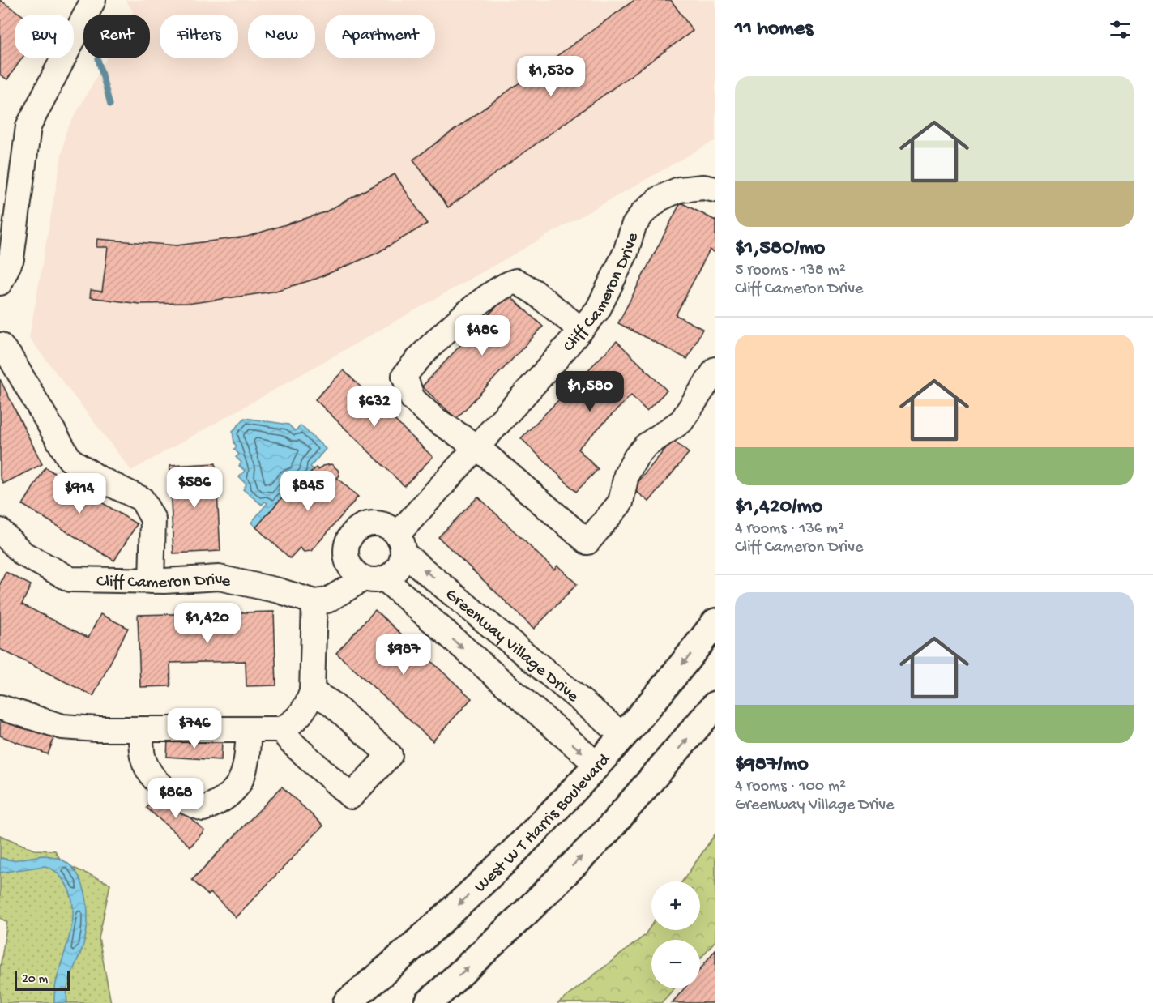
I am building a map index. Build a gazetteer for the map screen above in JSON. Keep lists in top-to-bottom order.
{
  "streets": {
    "main road": ["West W T Harris Boulevard"],
    "street": ["Cliff Cameron Drive", "Greenway Village Drive"]
  },
  "crossings": [
    ["Cliff Cameron Drive", "Greenway Village Drive"],
    ["Greenway Village Drive", "West W T Harris Boulevard"]
  ],
  "scale_bar": "20 m",
  "page": {
    "heading": "11 homes",
    "chip": [
      "Buy",
      "Rent",
      "Filters",
      "New",
      "Apartment"
    ],
    "price": [
      "$1,530",
      "$486",
      "$1,580",
      "$632",
      "$586",
      "$845",
      "$914",
      "$1,420",
      "$987",
      "$746",
      "$868"
    ],
    "list": [
      {
        "name": "$1,580/mo",
        "note": "5 rooms · 138 m² · Cliff Cameron Drive"
      },
      {
        "name": "$1,420/mo",
        "note": "4 rooms · 136 m² · Cliff Cameron Drive"
      },
      {
        "name": "$987/mo",
        "note": "4 rooms · 100 m² · Greenway Village Drive"
      }
    ],
    "map_buttons": ["+", "−"],
    "scale": "20 m"
  }
}
